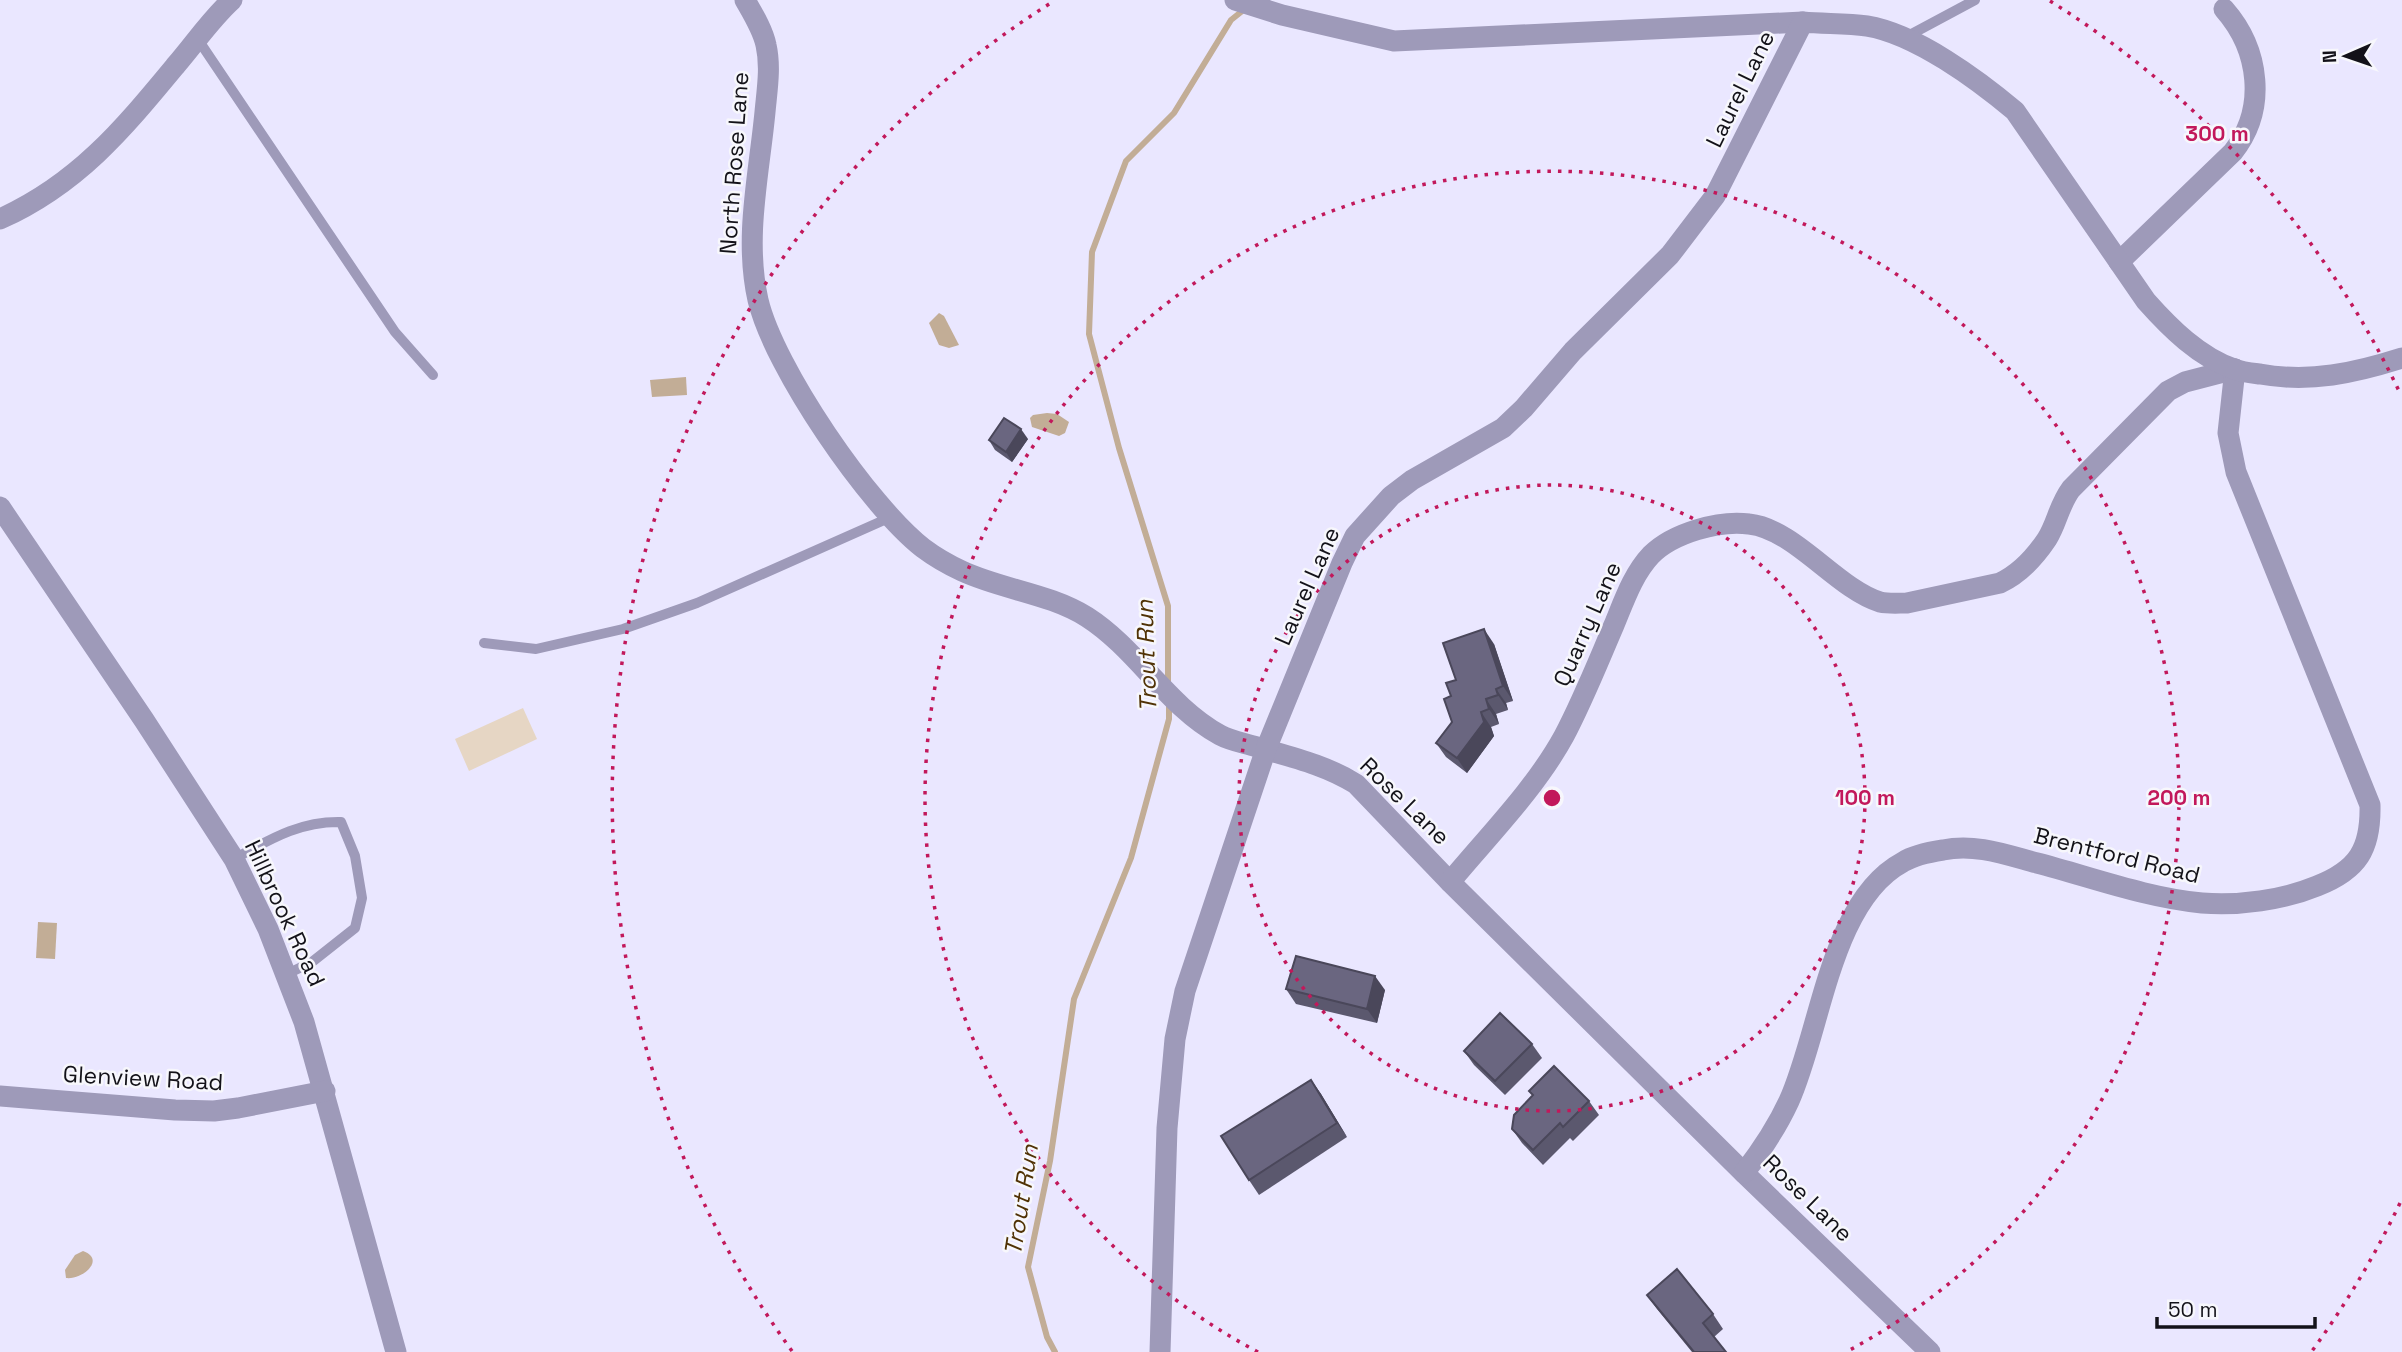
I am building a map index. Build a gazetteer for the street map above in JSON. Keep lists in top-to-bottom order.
{
  "streets": {
    "street": [
      "Laurel Lane",
      "North Rose Lane",
      "Quarry Lane",
      "Rose Lane",
      "Brentford Road",
      "Hillbrook Road",
      "Glenview Road"
    ]
  },
  "crossings": [
    ["Laurel Lane", "North Rose Lane"],
    ["Laurel Lane", "Quarry Lane"],
    ["Laurel Lane", "Rose Lane"],
    ["Laurel Lane", "Brentford Road"],
    ["North Rose Lane", "Rose Lane"],
    ["Quarry Lane", "Rose Lane"],
    ["Quarry Lane", "Brentford Road"],
    ["Rose Lane", "Brentford Road"],
    ["Hillbrook Road", "Glenview Road"]
  ],
  "water": ["Trout Run"],
  "scale_bar": "50 m",
  "north": "left",
  "rings": ["300 m", "100 m", "200 m"]
}
